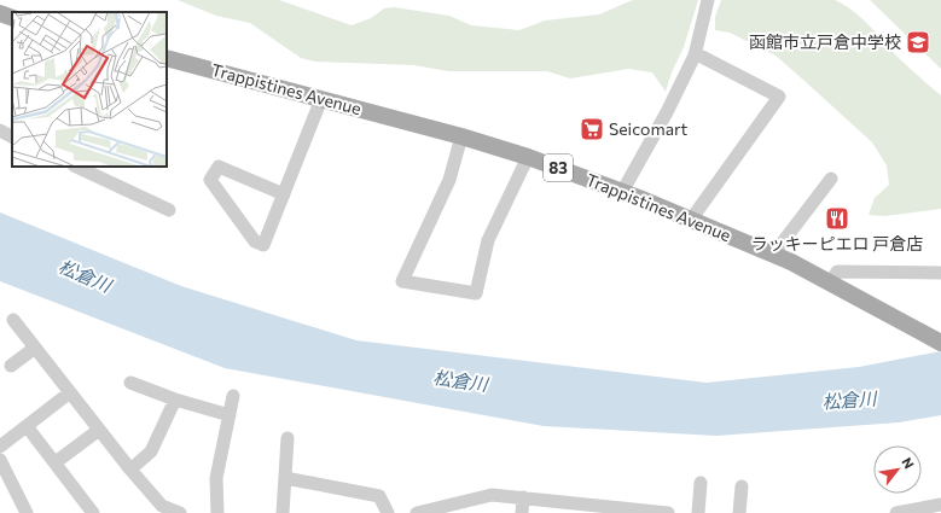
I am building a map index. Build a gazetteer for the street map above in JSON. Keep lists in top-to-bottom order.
{
  "streets": {
    "main road": ["Trappistines Avenue", "83"]
  },
  "water": ["松倉川"],
  "places": {
    "school or university": ["函館市立戸倉中学校"],
    "supermarket": ["Seicomart"],
    "restaurant": ["ラッキーピエロ 戸倉店"]
  },
  "north": "top right"
}
